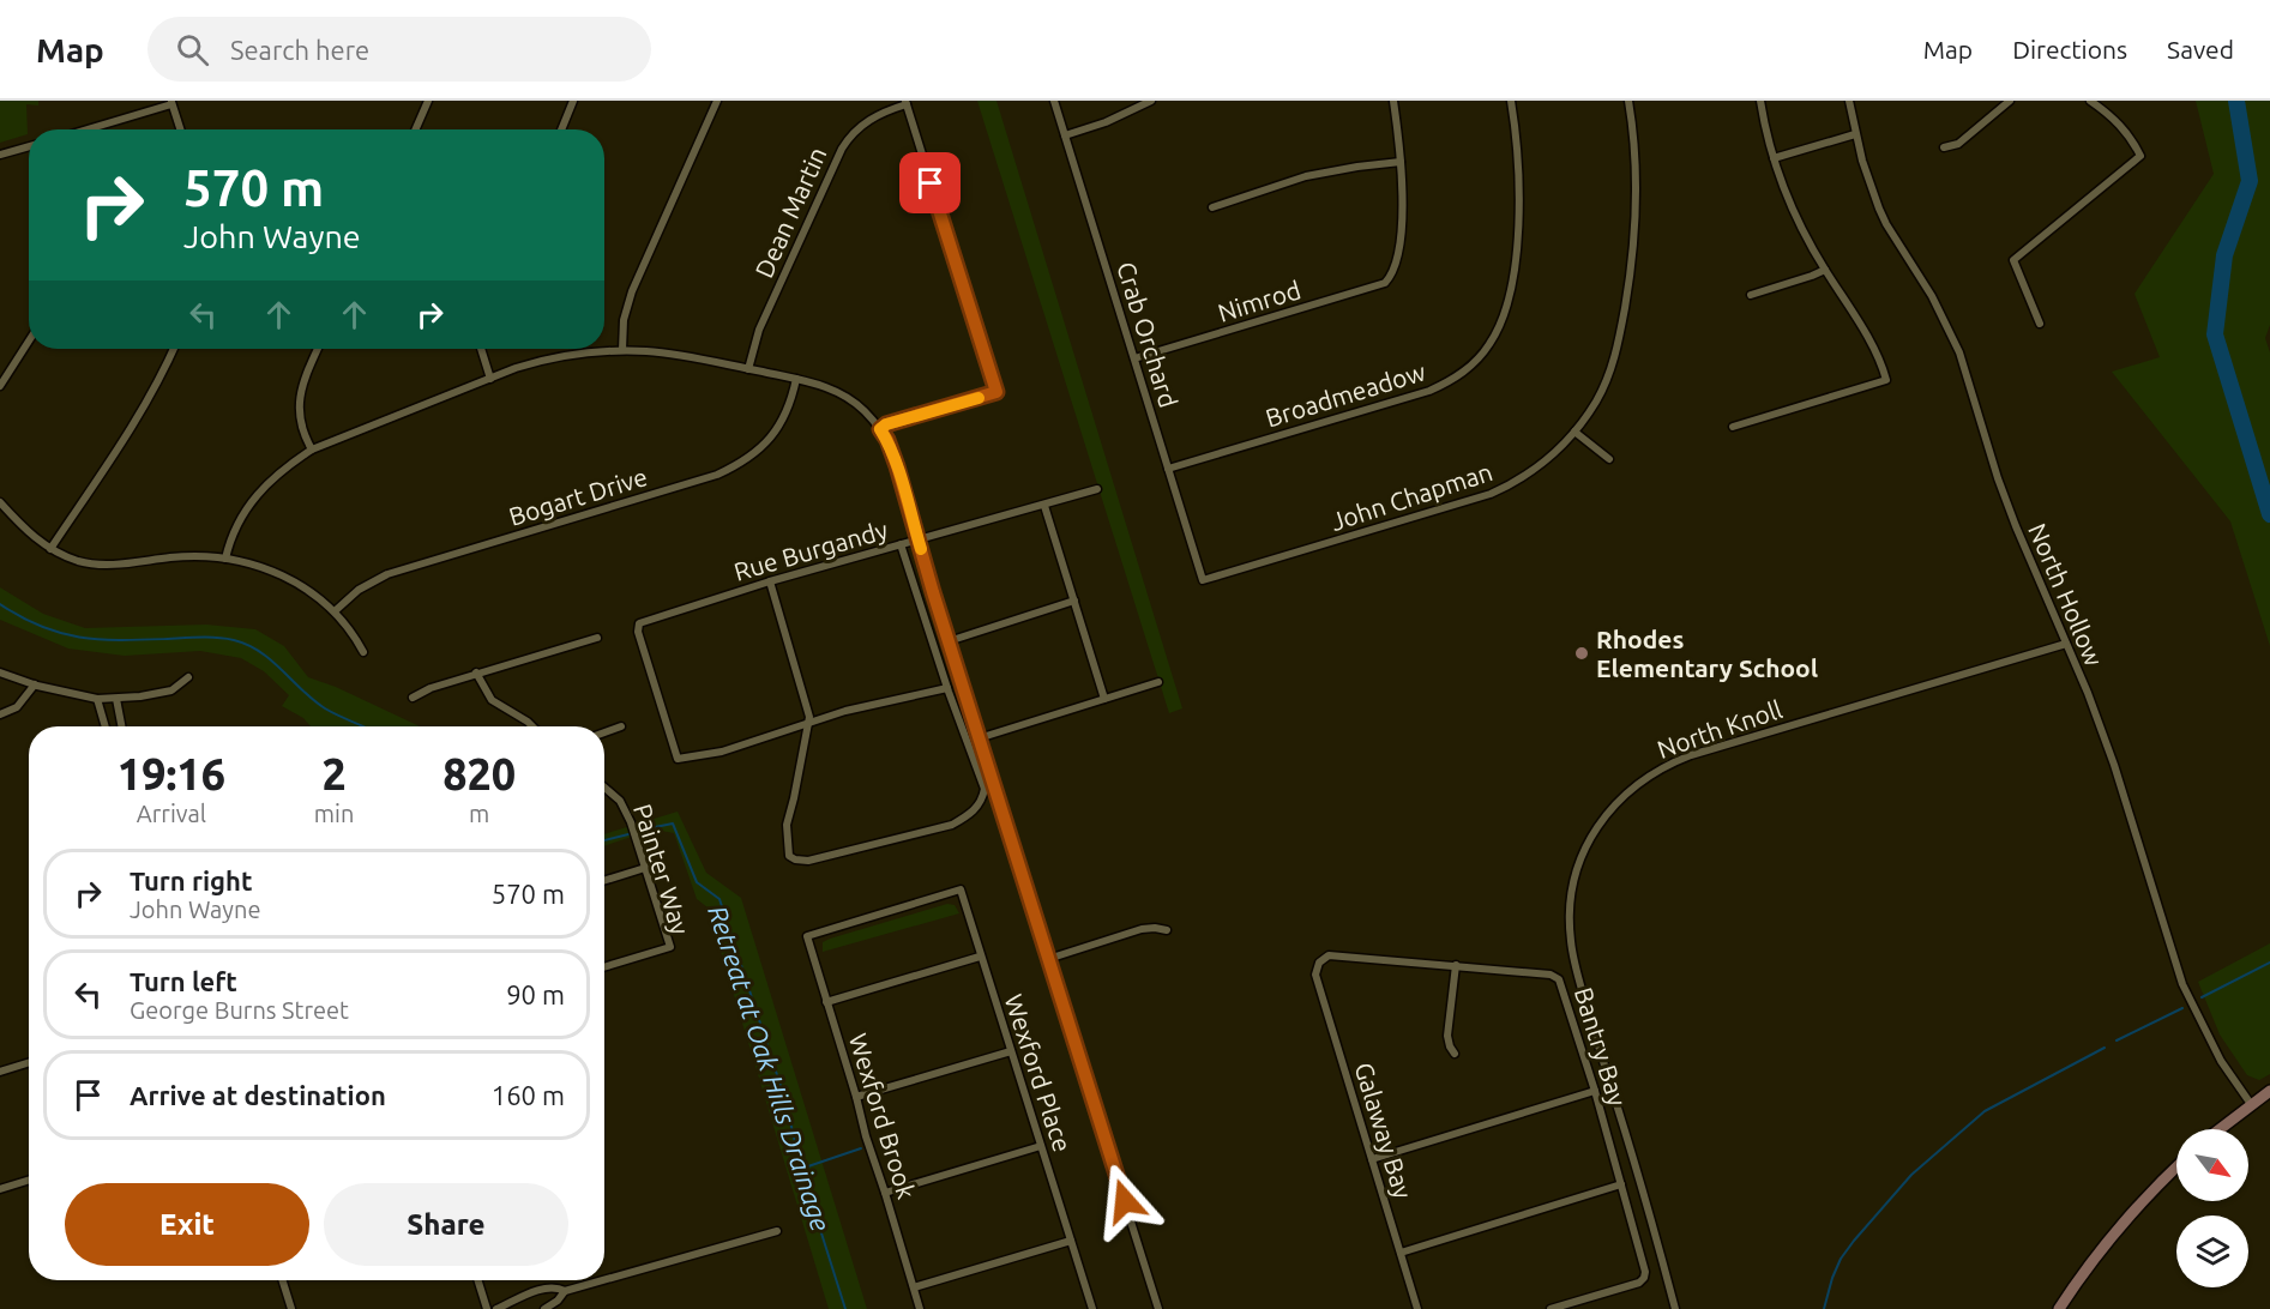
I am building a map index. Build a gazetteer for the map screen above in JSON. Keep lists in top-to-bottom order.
{
  "streets": {
    "street": [
      "Dean Martin",
      "Nimrod",
      "Crab Orchard",
      "Broadmeadow",
      "Bogart Drive",
      "John Chapman",
      "Rue Burgandy",
      "North Hollow",
      "North Knoll",
      "Painter Way",
      "Bantry Bay",
      "Wexford Place",
      "Wexford Brook",
      "Galaway Bay"
    ]
  },
  "crossings": [
    ["Nimrod", "Crab Orchard"],
    ["Crab Orchard", "Broadmeadow"],
    ["Crab Orchard", "John Chapman"],
    ["North Hollow", "North Knoll"],
    ["Bantry Bay", "Galaway Bay"],
    ["Wexford Place", "Wexford Brook"]
  ],
  "water": ["Retreat at Oak Hills Drainage"],
  "places": ["Rhodes Elementary School"],
  "north": "bottom right",
  "page": {
    "header": "Map",
    "search": "Search here",
    "nav": ["Map", "Directions", "Saved"],
    "turn": ["570 m", "John Wayne"],
    "eta": [
      "19:16",
      "Arrival",
      "2",
      "min",
      "820",
      "m"
    ],
    "list": [
      {
        "name": "Turn right",
        "note": "John Wayne",
        "value": "570 m"
      },
      {
        "name": "Turn left",
        "note": "George Burns Street",
        "value": "90 m"
      },
      {
        "name": "Arrive at destination",
        "value": "160 m"
      }
    ],
    "buttons": ["Exit", "Share"]
  }
}
